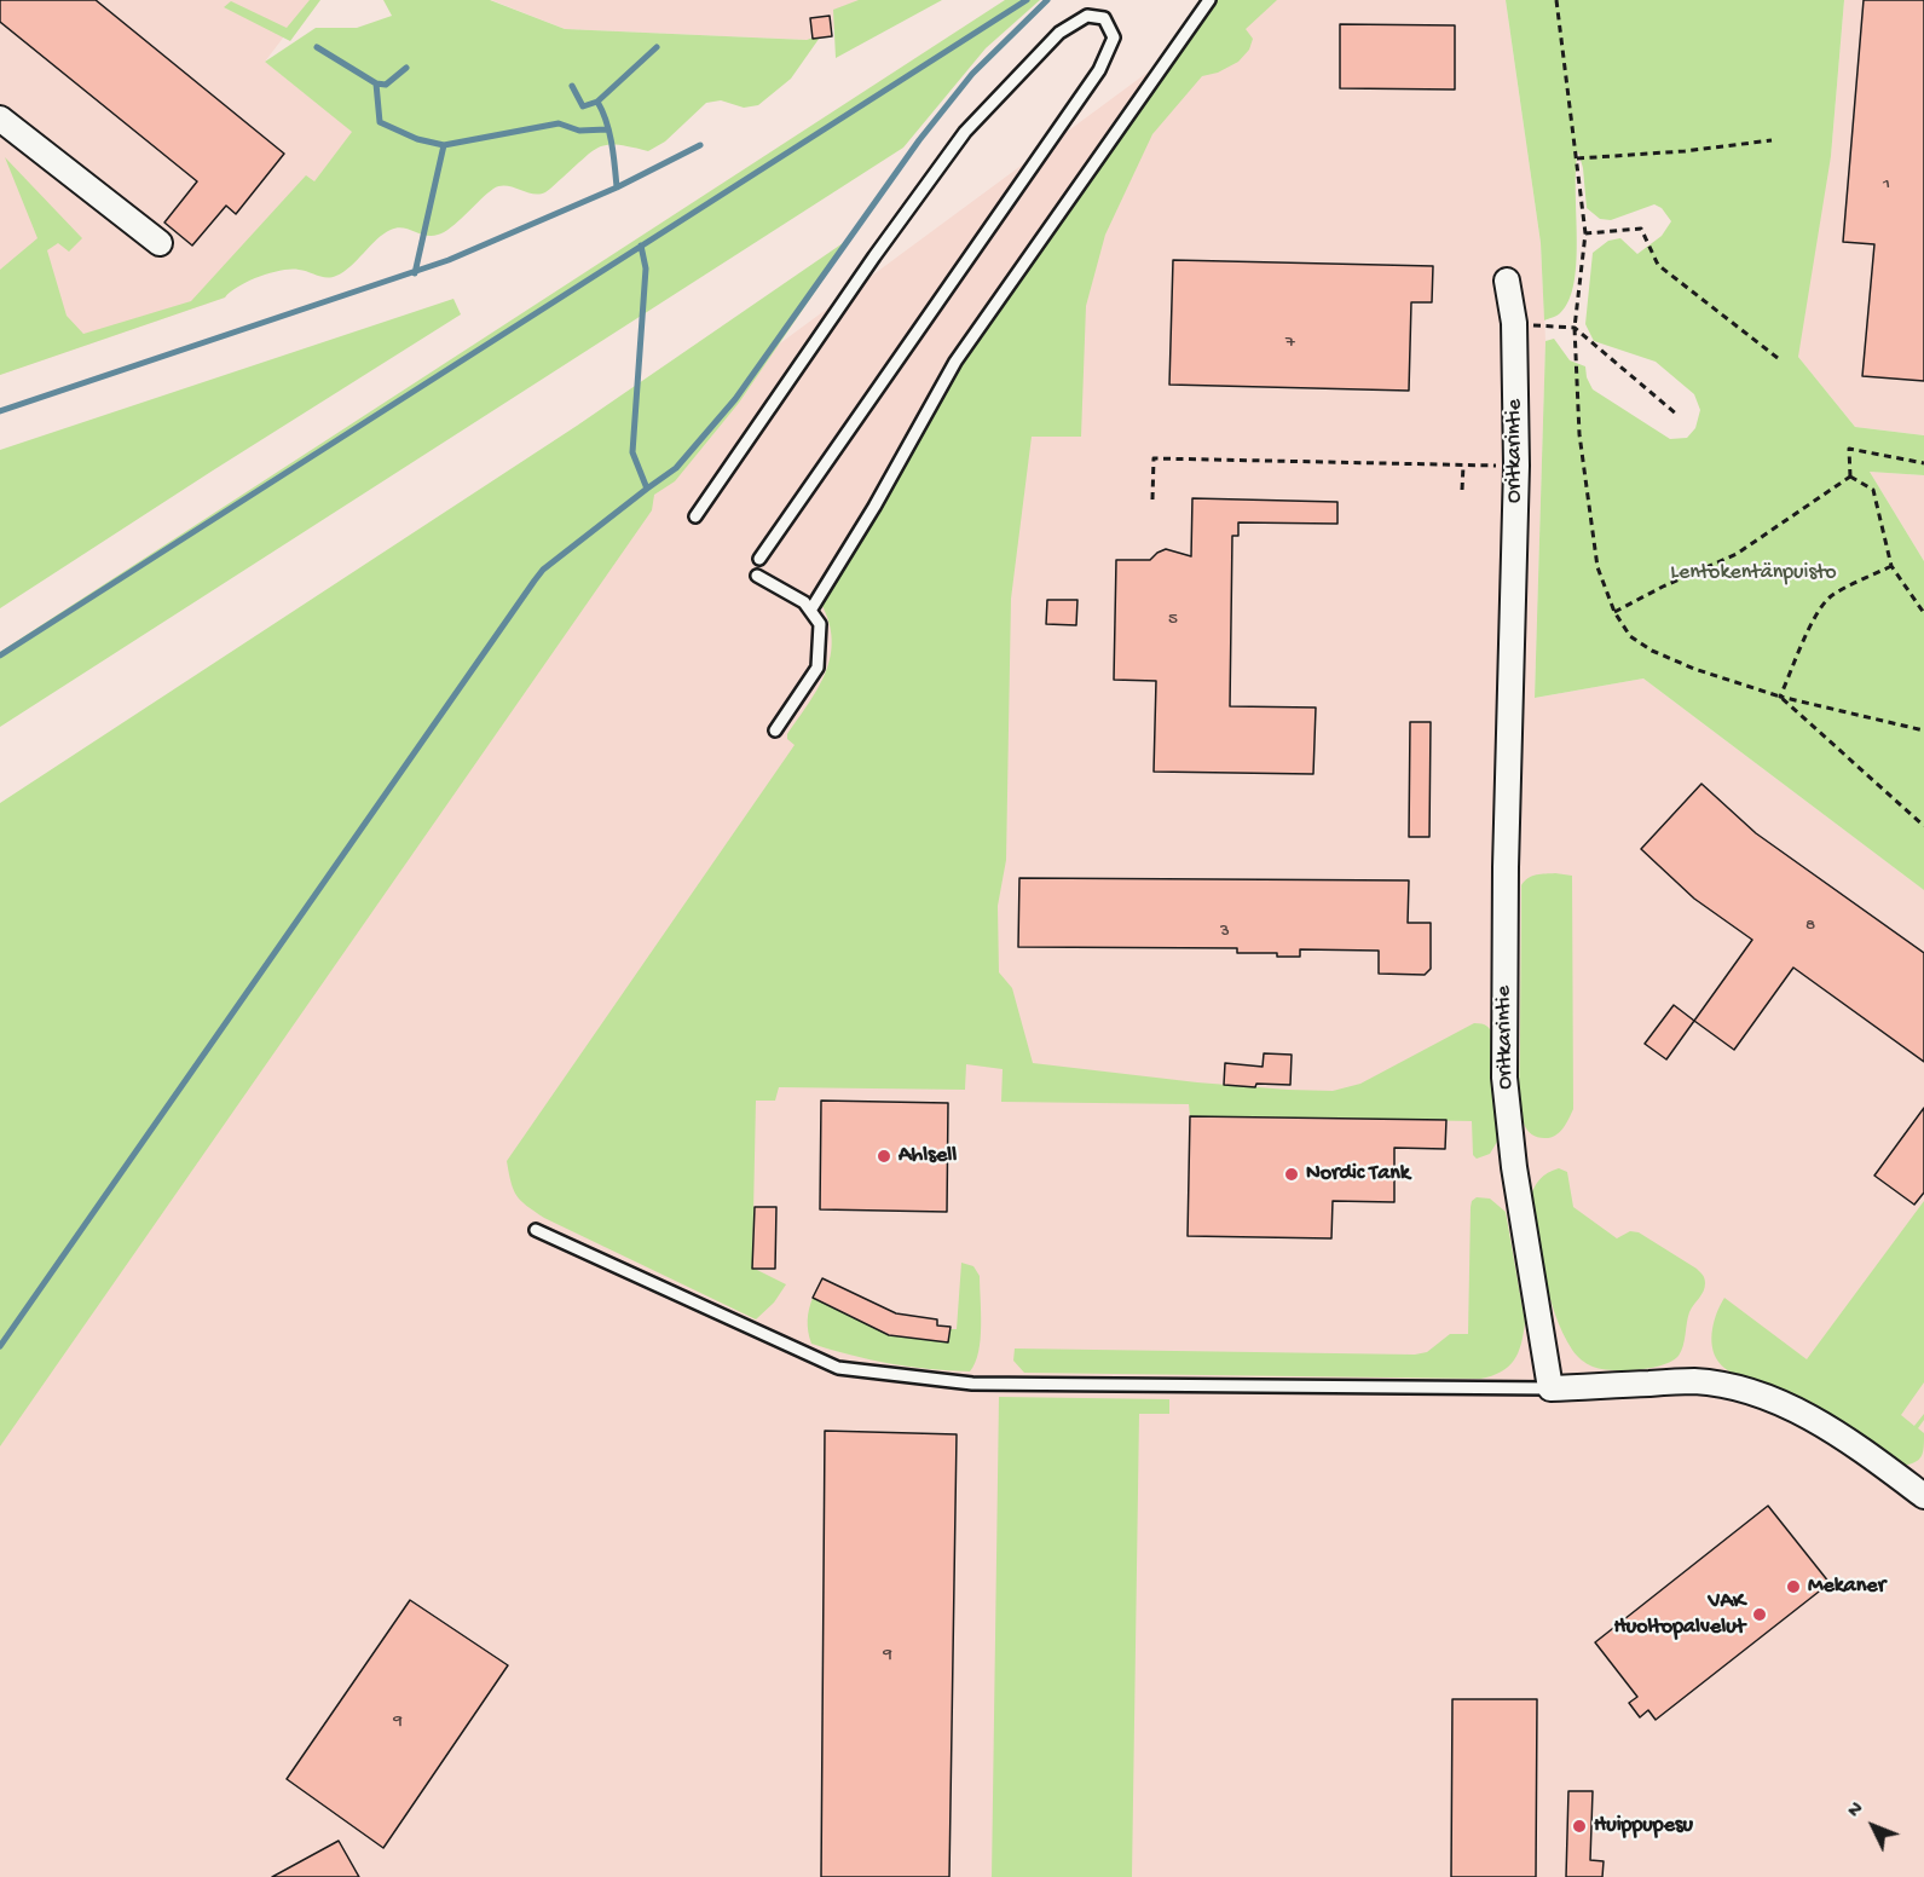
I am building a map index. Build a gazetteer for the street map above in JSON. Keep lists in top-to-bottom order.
{
  "streets": {
    "street": ["Oritkarintie"]
  },
  "parks": ["Lentokentänpuisto"],
  "places": [
    "Ahlsell",
    "Nordic Tank",
    "Mekaner",
    "VAK Huoltopalvelut",
    "Huippupesu"
  ],
  "house_numbers": [
    "1",
    "7",
    "5",
    "8",
    "3",
    "9",
    "9"
  ],
  "north": "top left"
}
